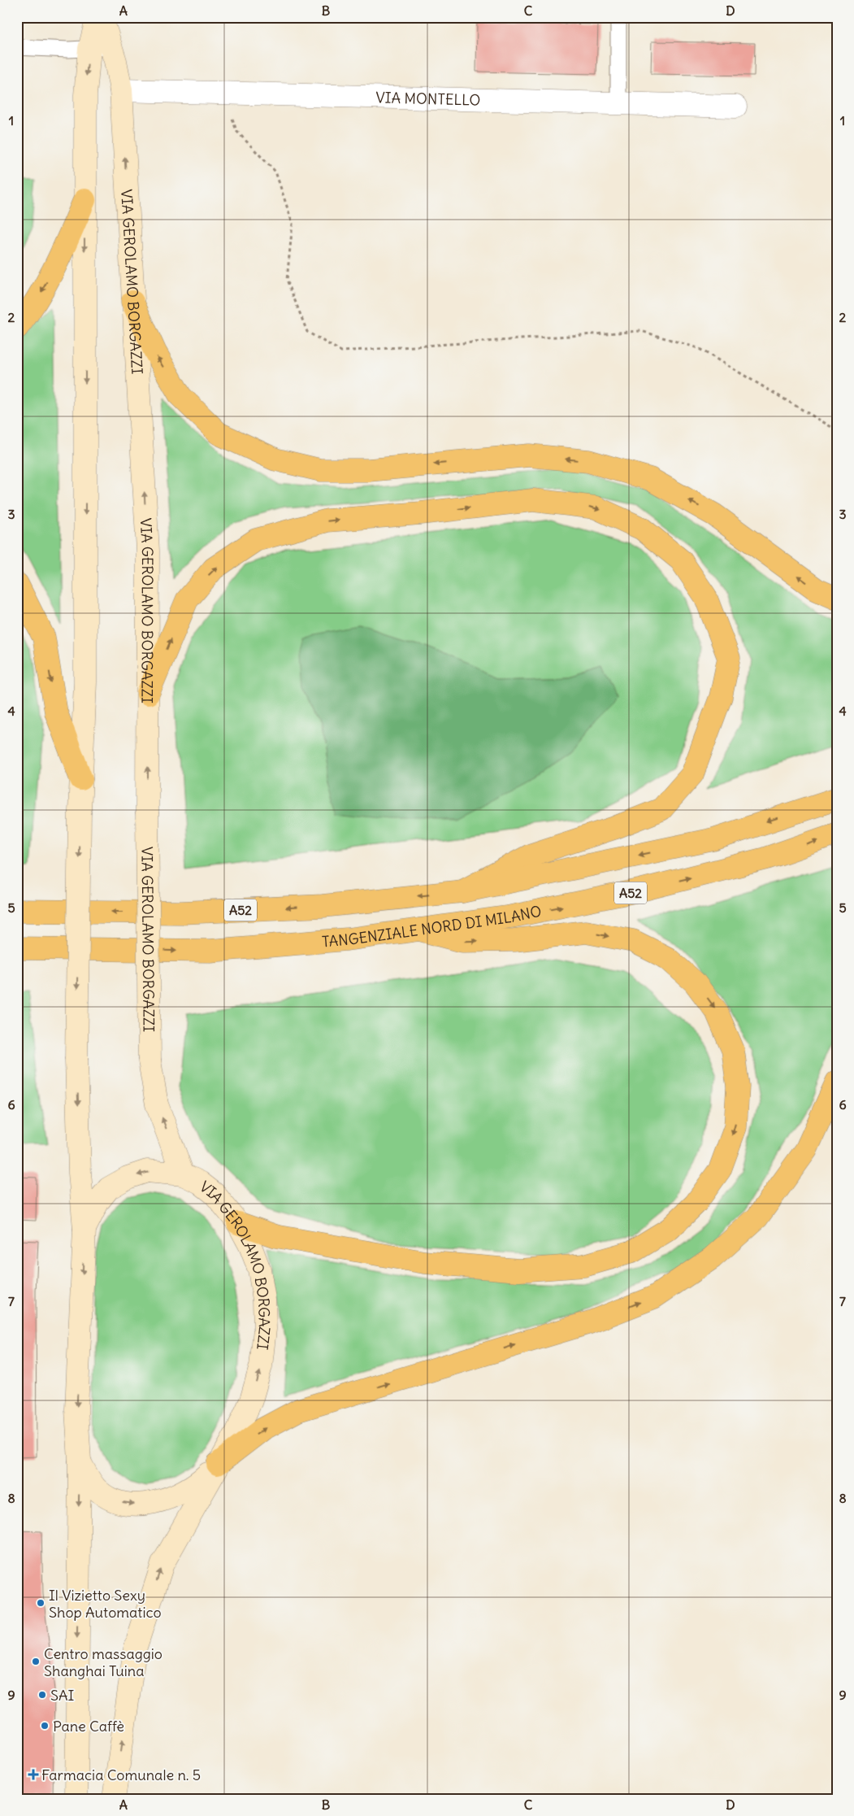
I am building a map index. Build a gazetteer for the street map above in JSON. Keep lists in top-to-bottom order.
{
  "streets": {
    "highway": ["A52", "TANGENZIALE NORD DI MILANO"],
    "main road": ["VIA GEROLAMO BORGAZZI"],
    "street": ["VIA MONTELLO"]
  },
  "crossings": [
    ["VIA MONTELLO", "VIA GEROLAMO BORGAZZI"]
  ],
  "places": {
    "other": [
      "Il Vizietto Sexy Shop Automatico",
      "Centro massaggio Shanghai Tuina",
      "SAI",
      "Pane Caffè"
    ],
    "health": ["Farmacia Comunale n. 5"]
  },
  "grid": {
    "columns": [
      "A",
      "B",
      "C",
      "D"
    ],
    "rows": [
      "1",
      "2",
      "3",
      "4",
      "5",
      "6",
      "7",
      "8",
      "9"
    ]
  }
}
